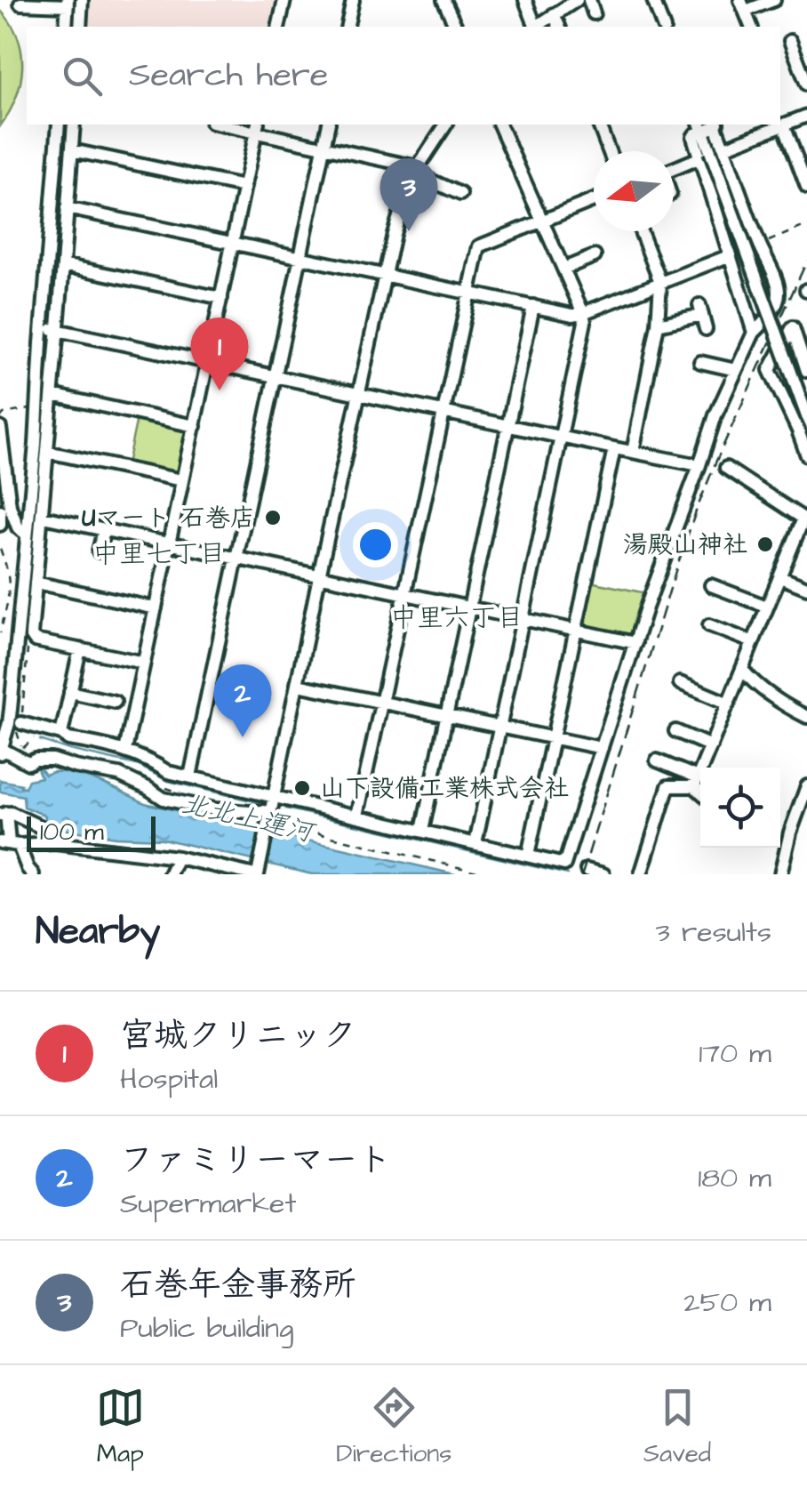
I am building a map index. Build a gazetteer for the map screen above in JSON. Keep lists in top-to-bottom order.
{
  "districts": ["中里七丁目", "中里六丁目"],
  "water": ["北北上運河"],
  "places": ["Uマート 石巻店", "湯殿山神社", "山下設備工業株式会社"],
  "scale_bar": "100 m",
  "north": "left",
  "page": {
    "search": "Search here",
    "pins": ["3", "1", "2"],
    "scale": "100 m",
    "heading": ["Nearby", "3 results"],
    "list": [
      {
        "mark": "1",
        "name": "宮城クリニック",
        "note": "Hospital",
        "value": "170 m"
      },
      {
        "mark": "2",
        "name": "ファミリーマート",
        "note": "Supermarket",
        "value": "180 m"
      },
      {
        "mark": "3",
        "name": "石巻年金事務所",
        "note": "Public building",
        "value": "250 m"
      }
    ],
    "nav": ["Map", "Directions", "Saved"]
  }
}
